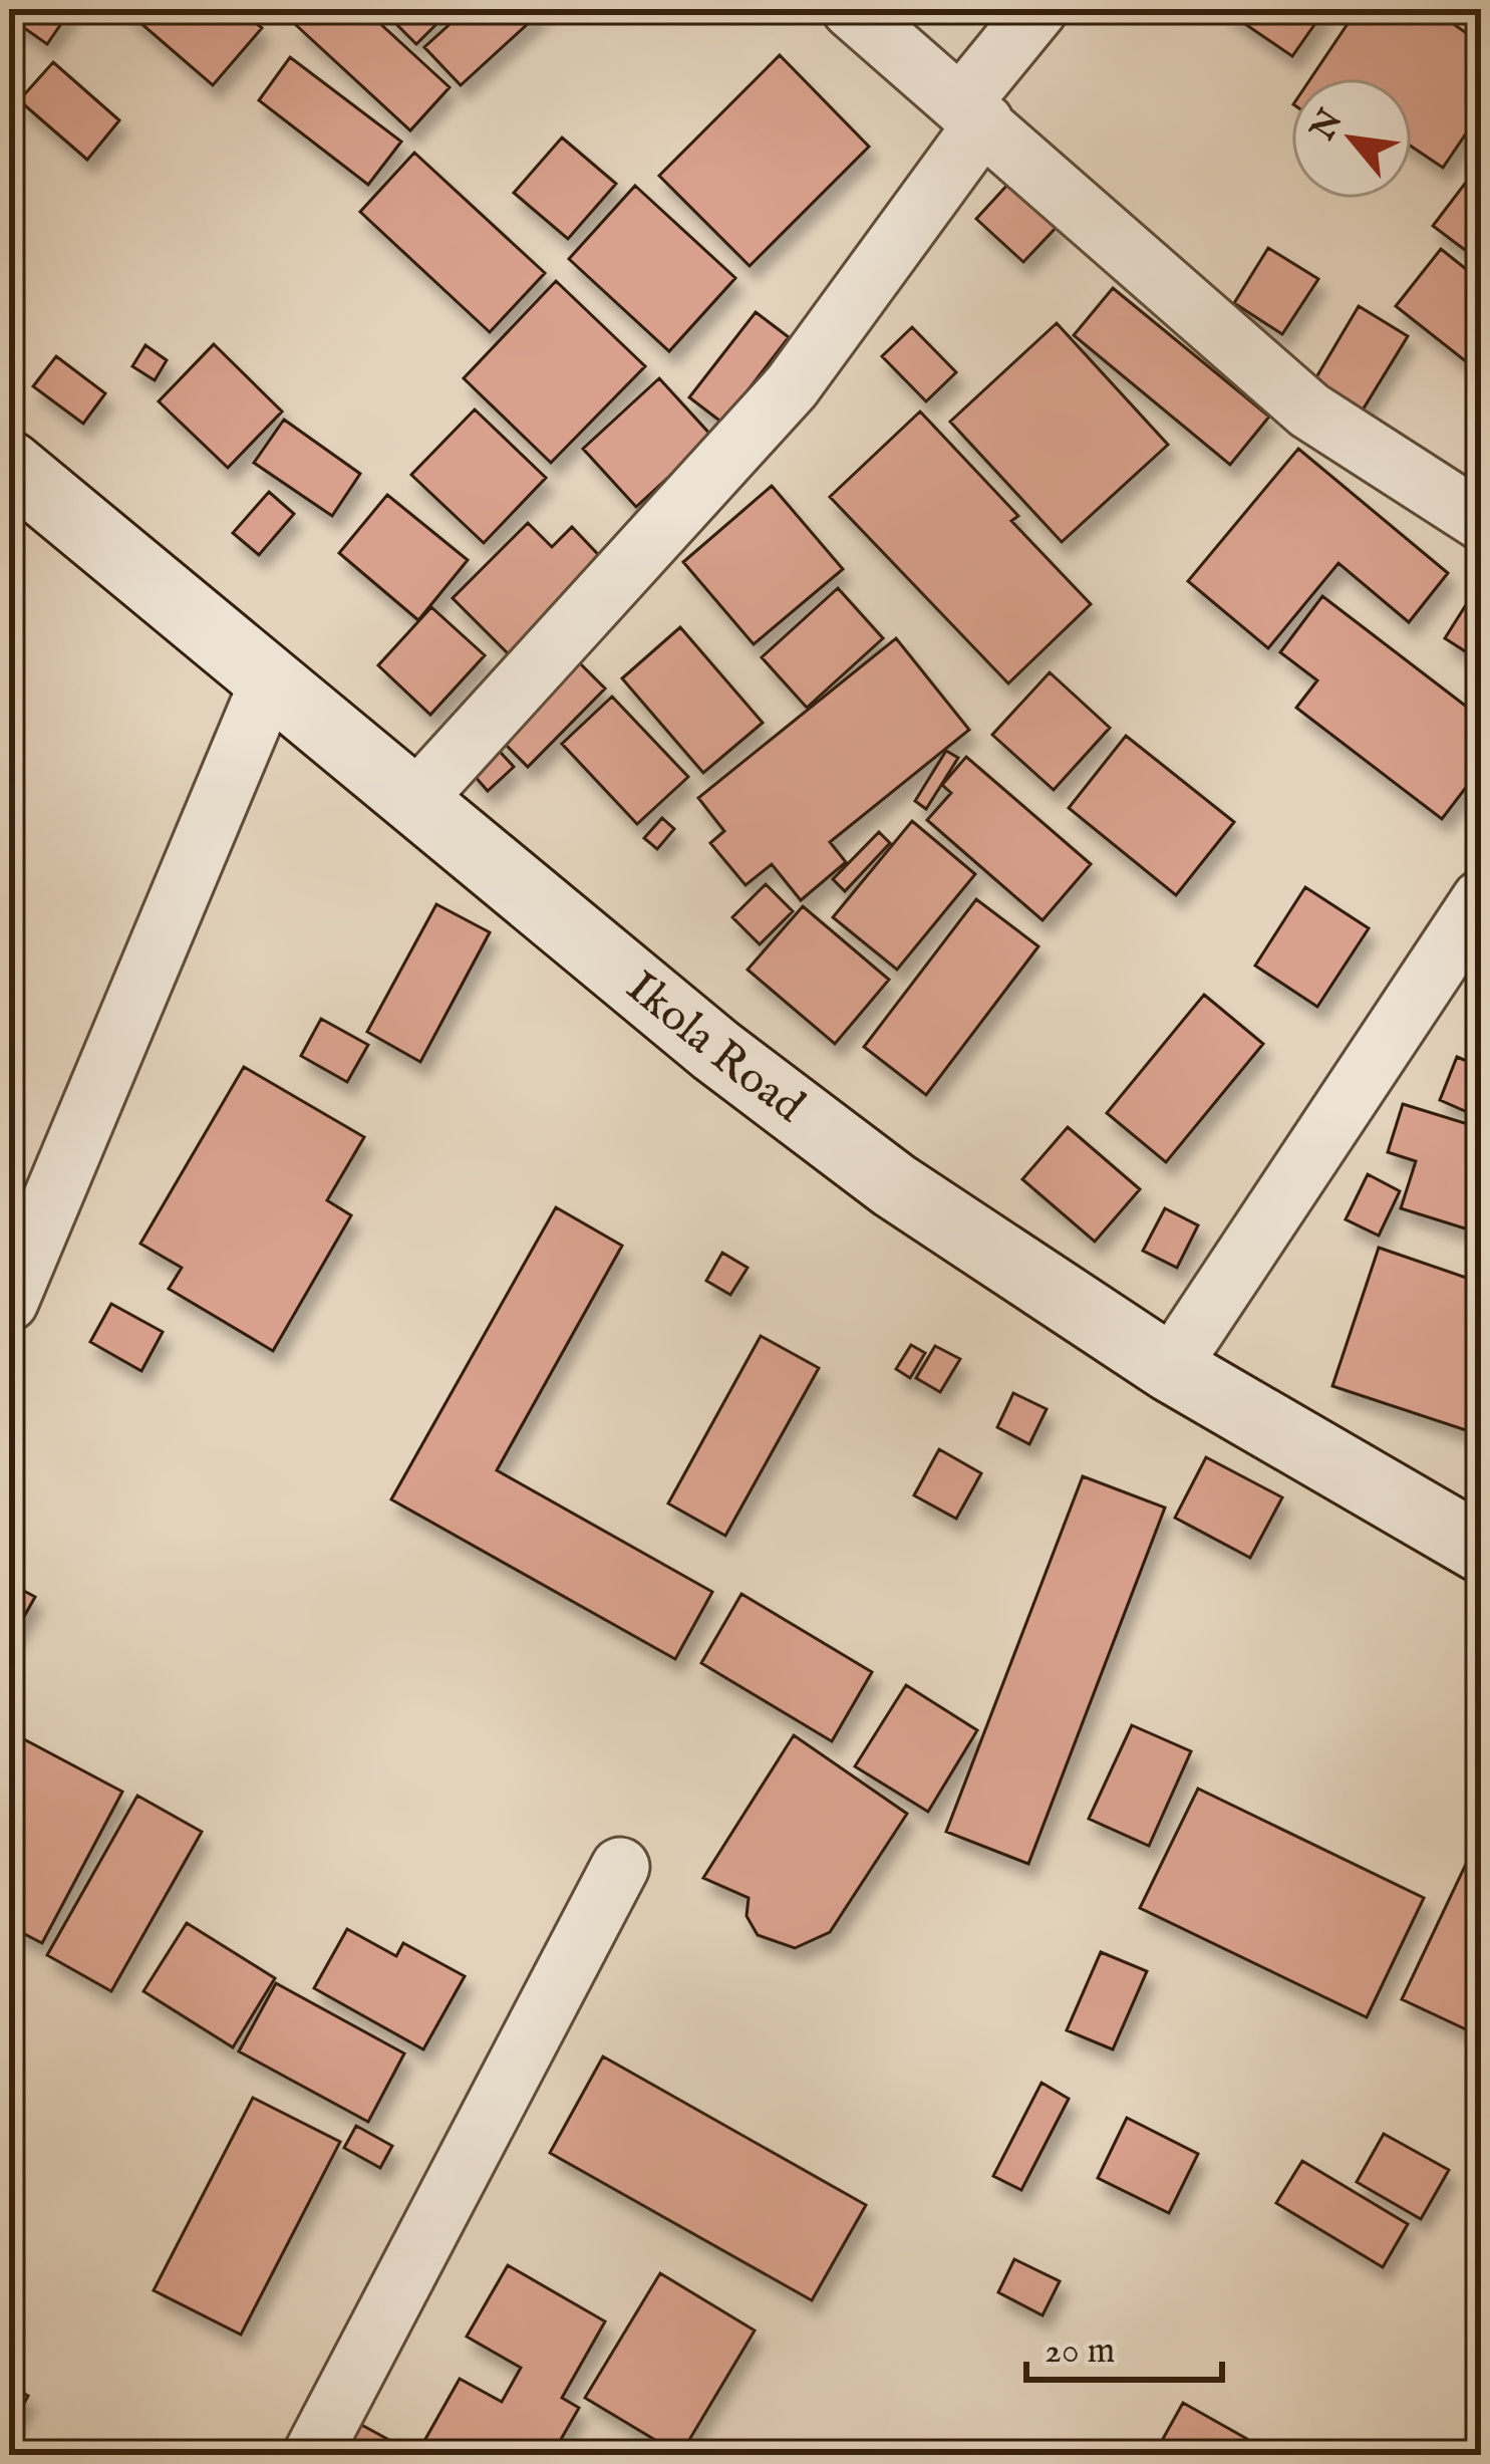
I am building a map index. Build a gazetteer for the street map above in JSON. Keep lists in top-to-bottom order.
{
  "streets": {
    "street": ["Ikola Road"]
  },
  "scale_bar": "20 m",
  "north": "top left"
}
